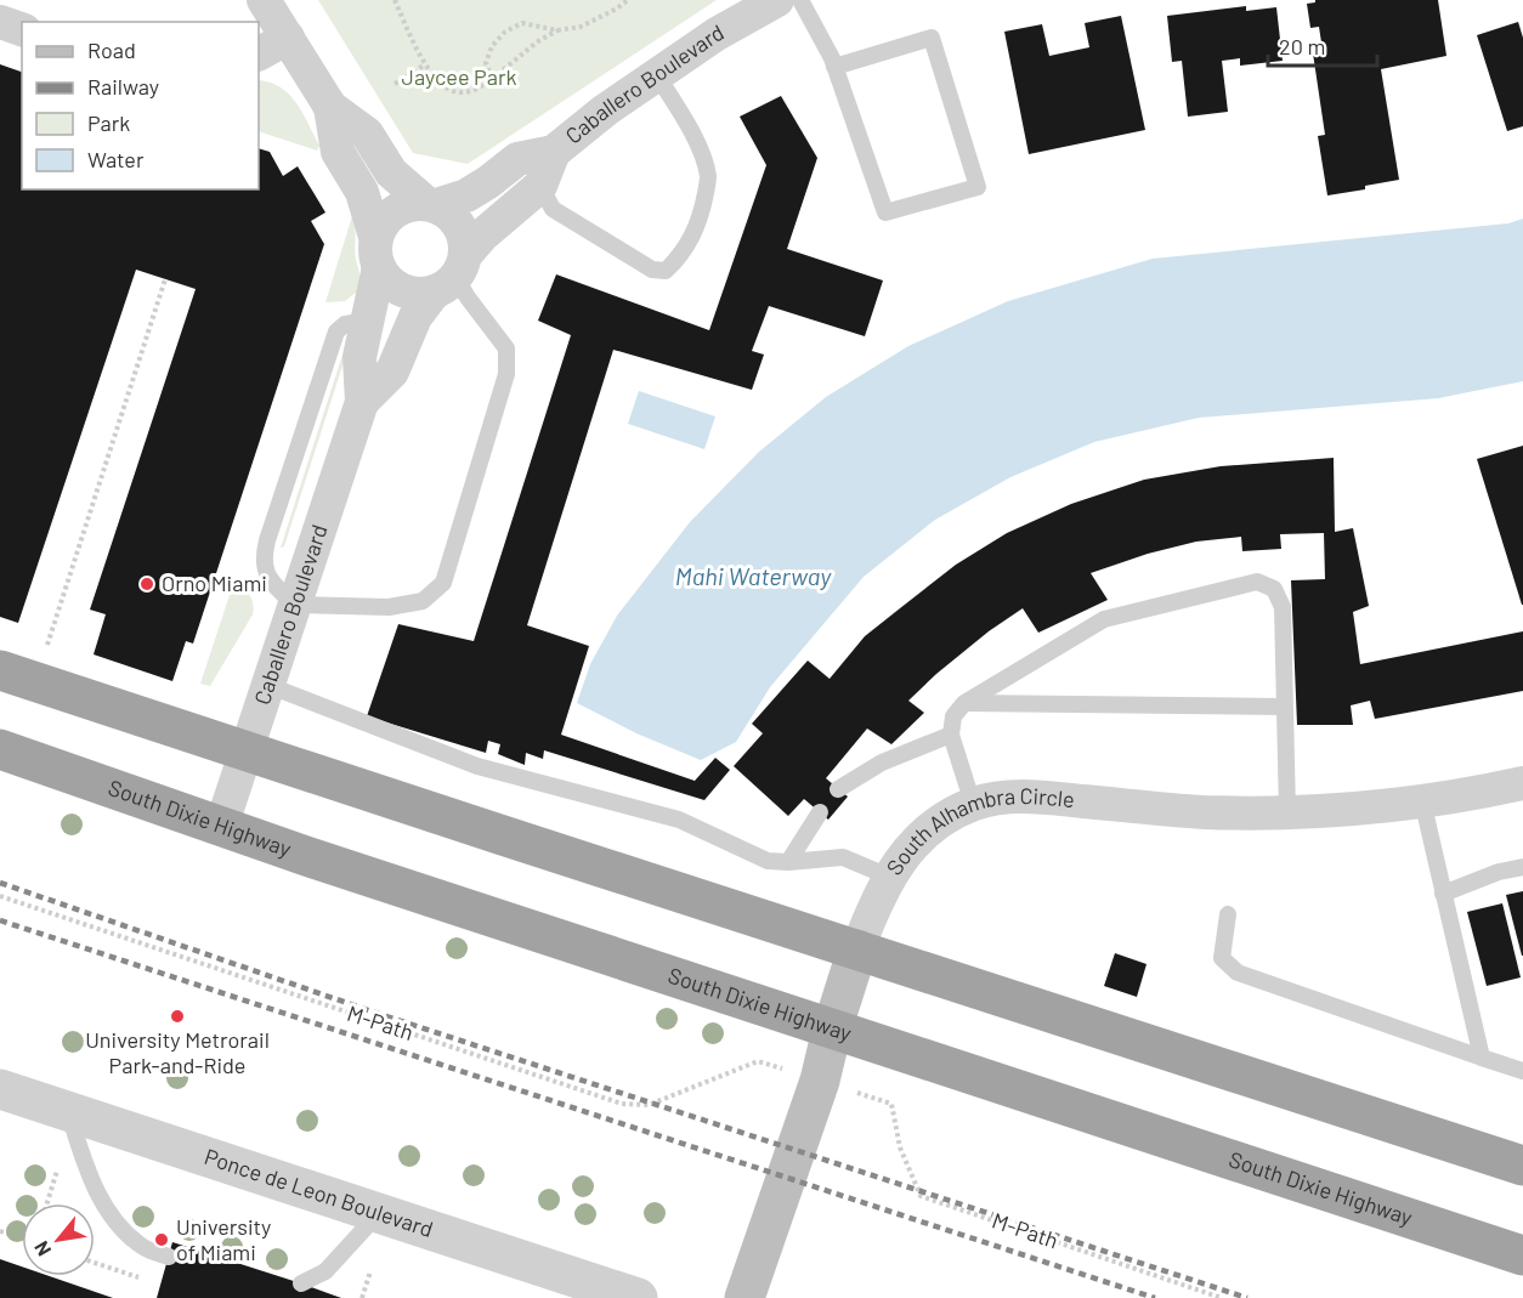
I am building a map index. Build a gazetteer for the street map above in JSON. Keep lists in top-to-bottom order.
{
  "streets": {
    "highway": ["South Dixie Highway"],
    "main road": ["South Alhambra Circle"],
    "street": ["Caballero Boulevard", "Ponce de Leon Boulevard"],
    "path": ["M-Path"]
  },
  "crossings": [
    ["Caballero Boulevard", "South Dixie Highway"],
    ["South Dixie Highway", "South Alhambra Circle"]
  ],
  "water": ["Mahi Waterway"],
  "parks": ["Jaycee Park"],
  "places": ["Orno Miami", "University Metrorail Park-and-Ride", "University of Miami"],
  "legend": [
    "Road",
    "Railway",
    "Park",
    "Water"
  ],
  "scale_bar": "20 m",
  "north": "bottom left"
}
